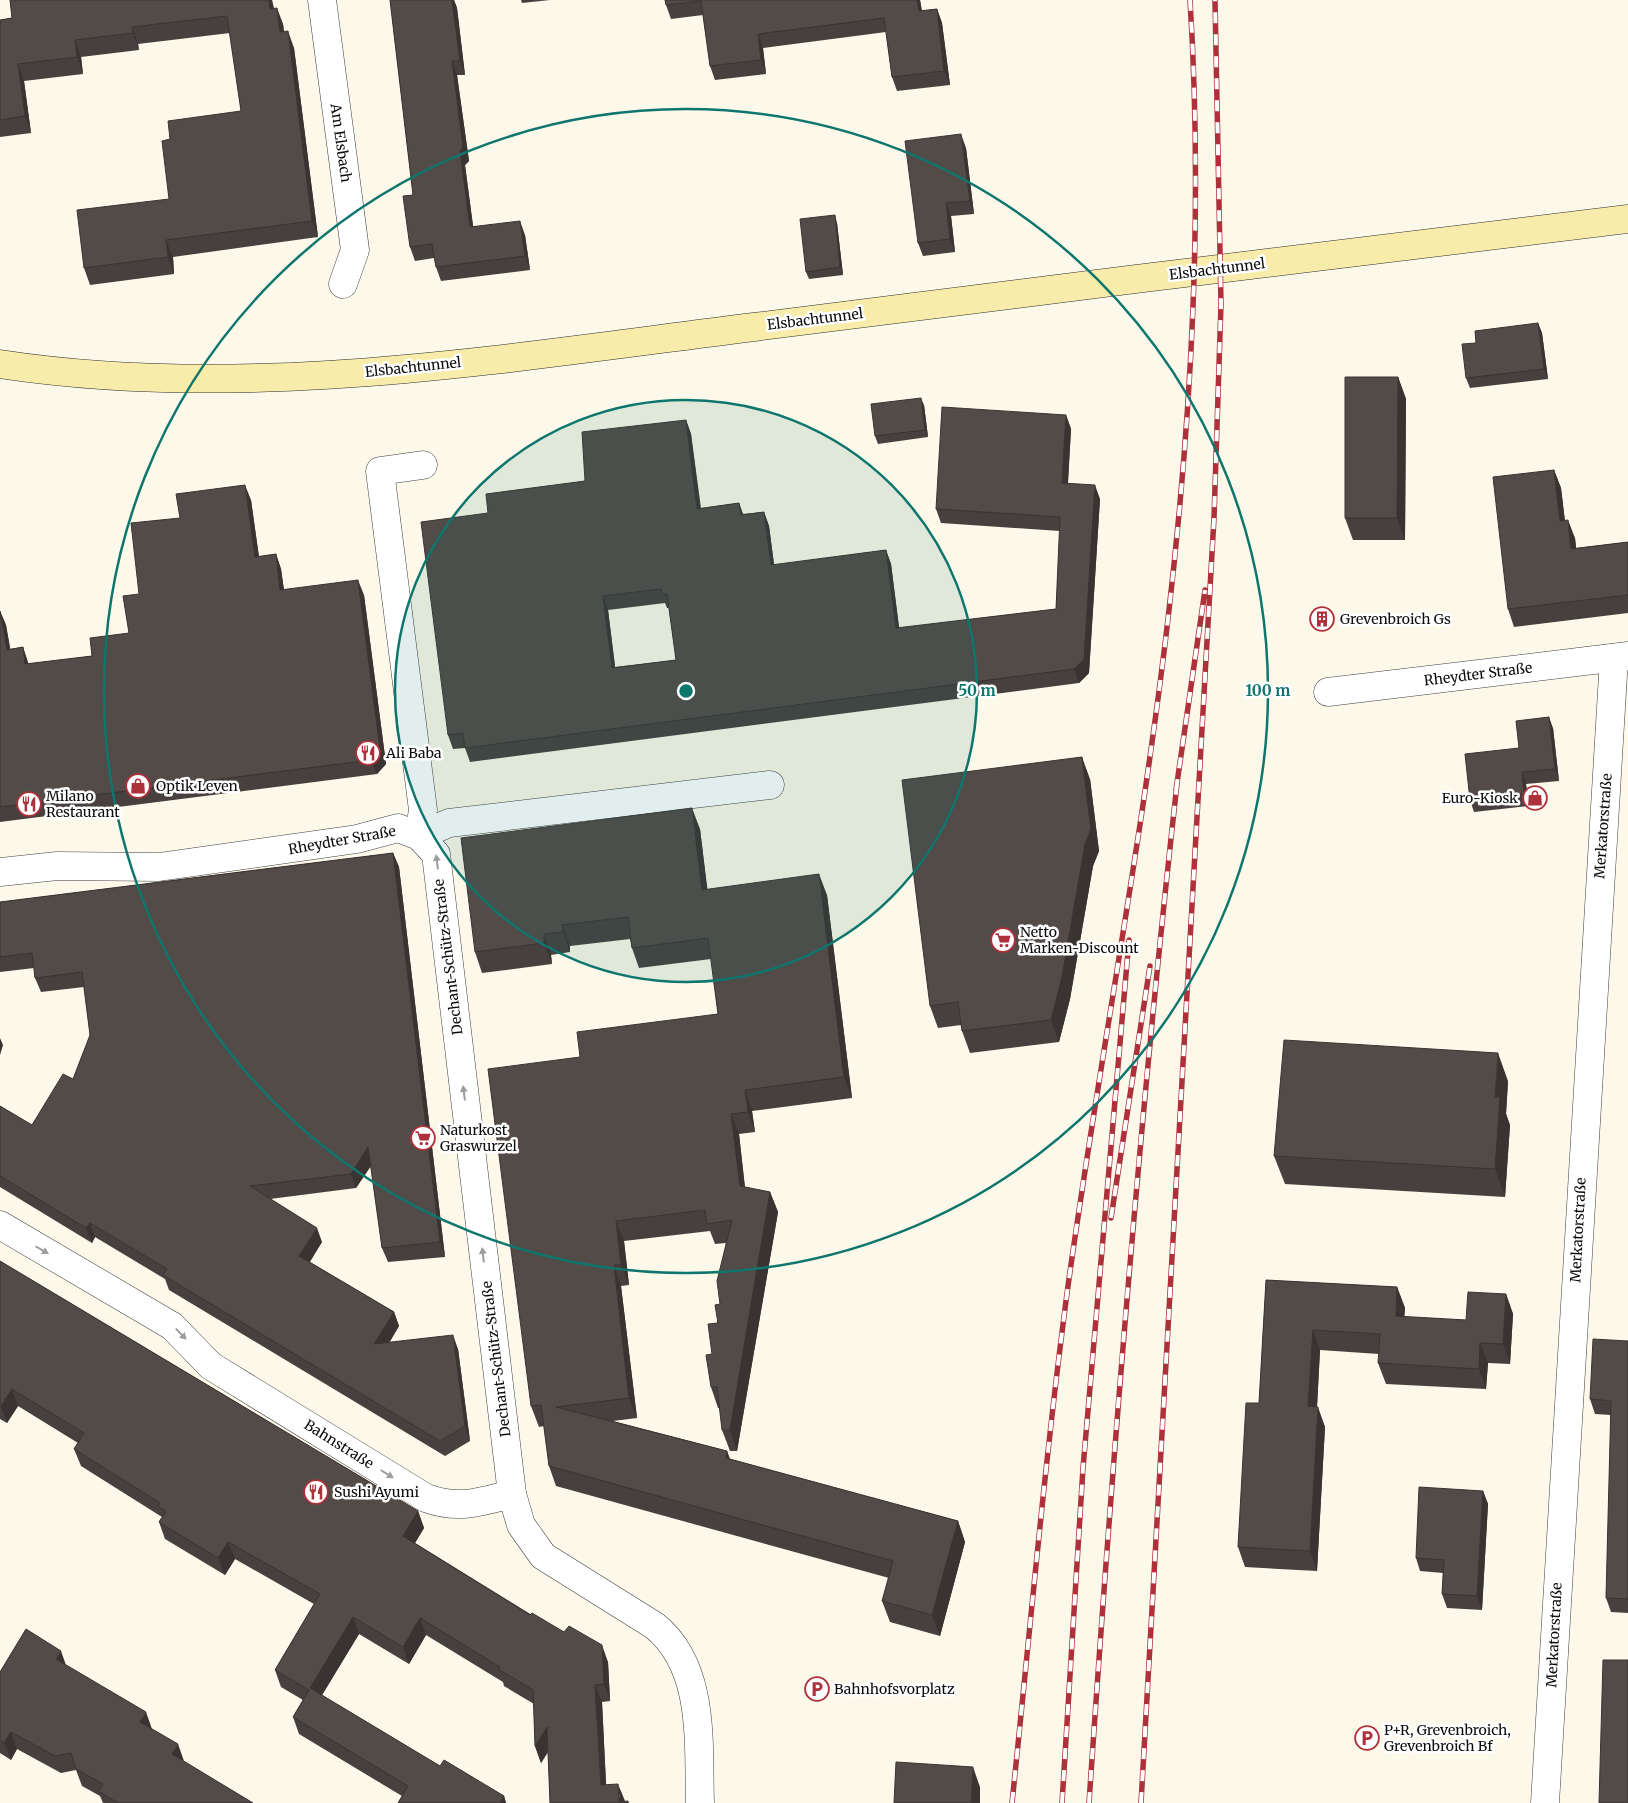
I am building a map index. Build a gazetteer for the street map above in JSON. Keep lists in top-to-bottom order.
{
  "streets": {
    "main road": ["Elsbachtunnel"],
    "street": [
      "Am Elsbach",
      "Rheydter Straße",
      "Merkatorstraße",
      "Dechant-Schütz-Straße",
      "Bahnstraße"
    ]
  },
  "crossings": [
    ["Rheydter Straße", "Merkatorstraße"],
    ["Rheydter Straße", "Dechant-Schütz-Straße"],
    ["Dechant-Schütz-Straße", "Bahnstraße"]
  ],
  "one_way": ["Dechant-Schütz-Straße", "Bahnstraße"],
  "places": {
    "building": ["Grevenbroich Gs"],
    "restaurant": ["Ali Baba", "Milano Restaurant", "Sushi Ayumi"],
    "shop": ["Optik Leven", "Euro-Kiosk"],
    "supermarket": ["Netto Marken-Discount", "Naturkost Graswurzel"],
    "parking": ["Bahnhofsvorplatz", "P+R, Grevenbroich, Grevenbroich Bf"]
  },
  "rings": ["50 m", "100 m"]
}
